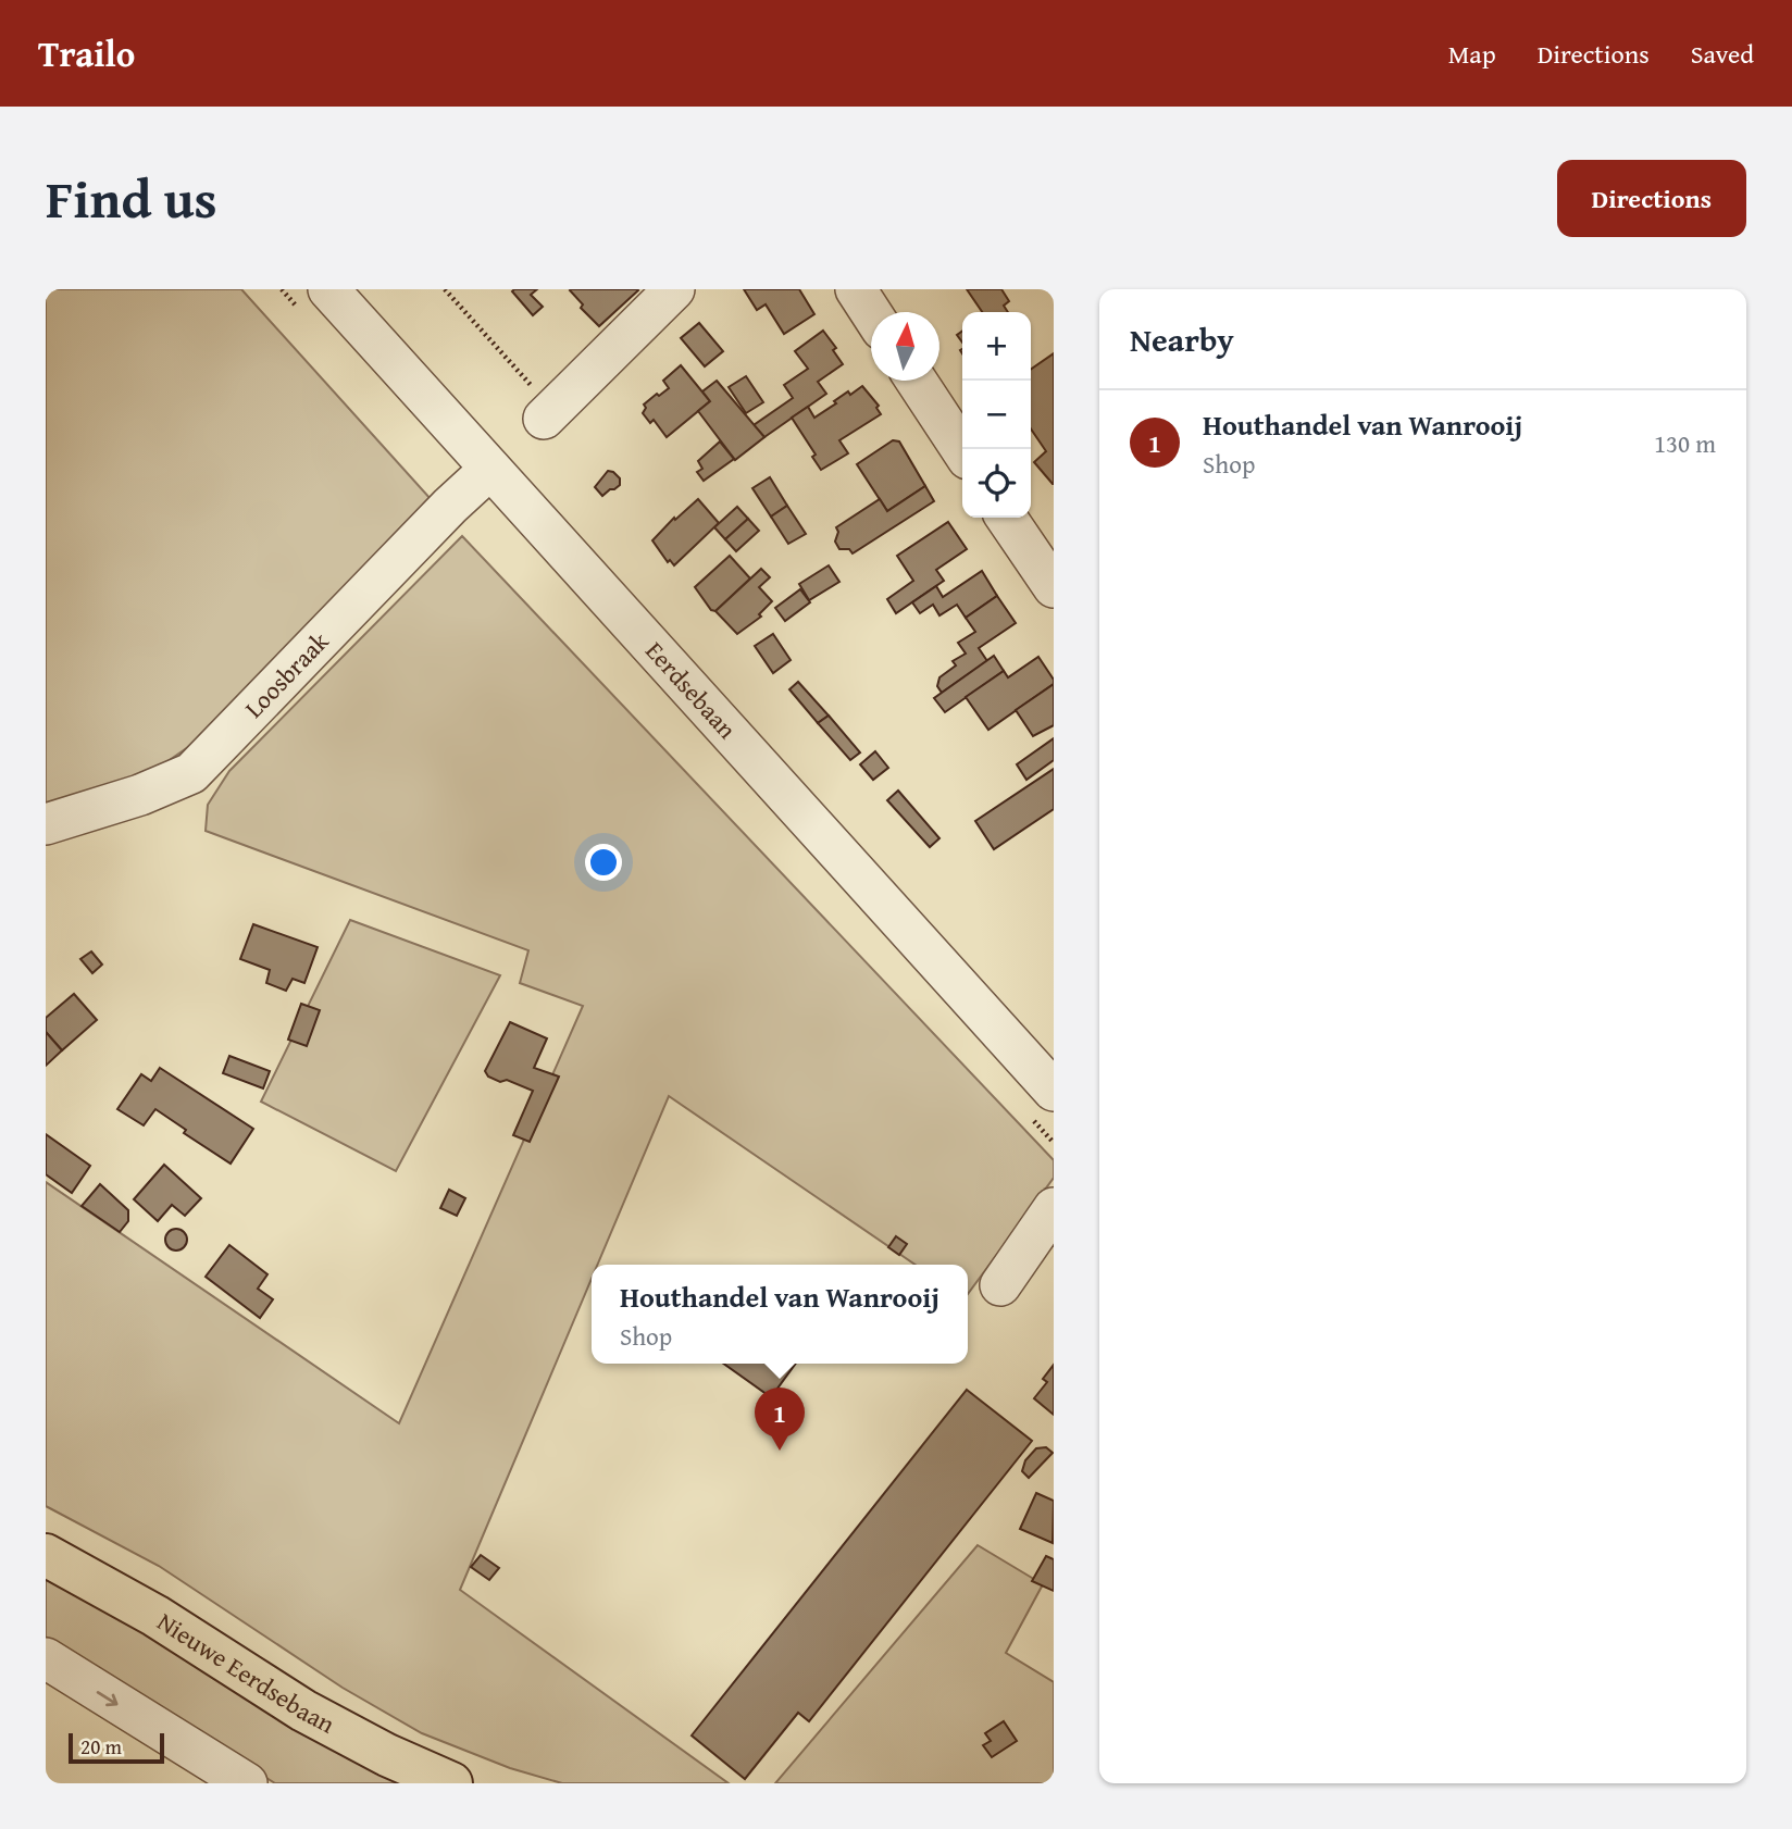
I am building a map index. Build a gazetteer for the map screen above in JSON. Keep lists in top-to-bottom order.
{
  "streets": {
    "main road": ["Nieuwe Eerdsebaan"],
    "street": ["Loosbraak", "Eerdsebaan"]
  },
  "crossings": [
    ["Loosbraak", "Eerdsebaan"]
  ],
  "scale_bar": "20 m",
  "north": "top",
  "page": {
    "header": "Trailo",
    "nav": ["Map", "Directions", "Saved"],
    "title": "Find us",
    "buttons": "Directions",
    "heading": "Nearby",
    "map_buttons": ["+", "−"],
    "list": [
      {
        "mark": "1",
        "name": "Houthandel van Wanrooij",
        "note": "Shop",
        "value": "130 m"
      }
    ],
    "popup": ["Houthandel van Wanrooij", "Shop"],
    "pins": "1",
    "scale": "20 m"
  }
}
